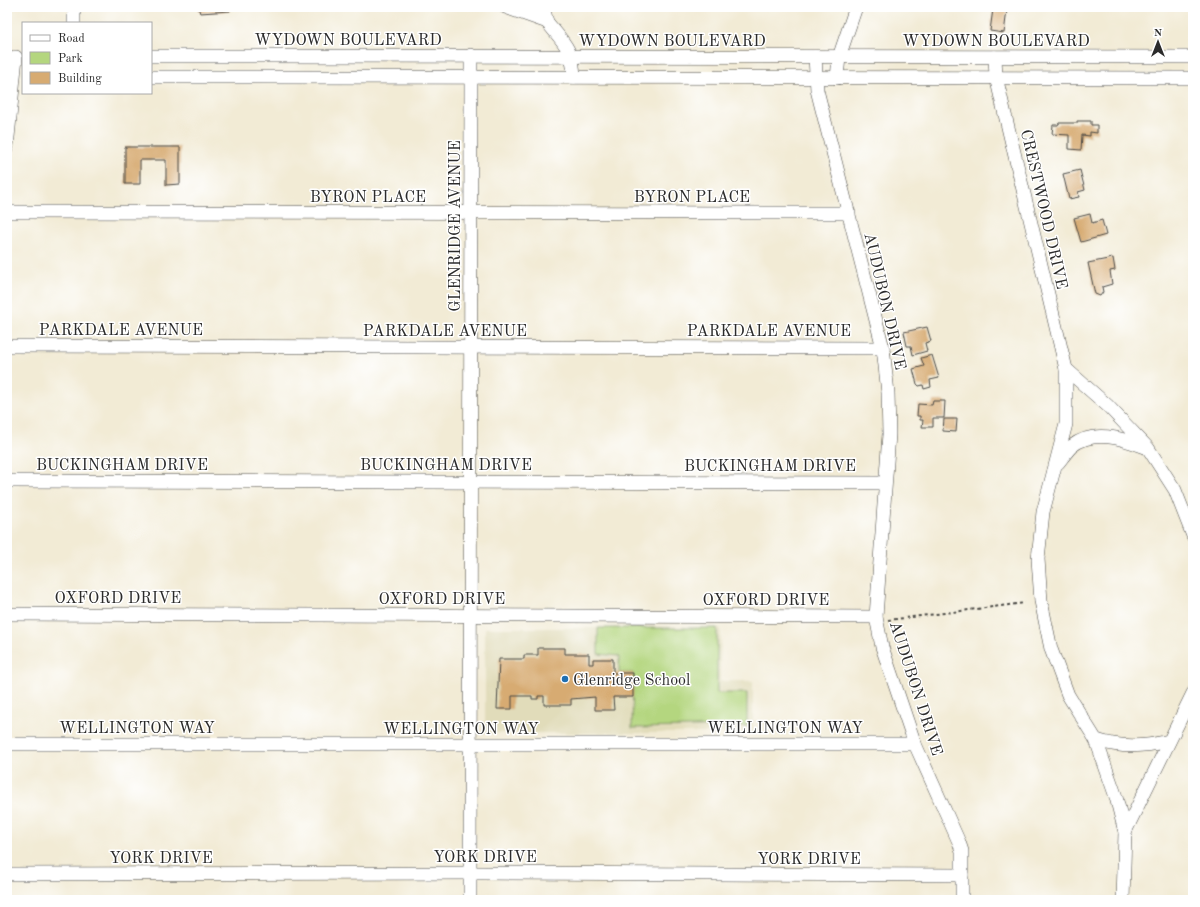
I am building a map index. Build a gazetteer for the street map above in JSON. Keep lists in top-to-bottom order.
{
  "streets": {
    "street": [
      "WYDOWN BOULEVARD",
      "BYRON PLACE",
      "CRESTWOOD DRIVE",
      "GLENRIDGE AVENUE",
      "AUDUBON DRIVE",
      "PARKDALE AVENUE",
      "BUCKINGHAM DRIVE",
      "OXFORD DRIVE",
      "WELLINGTON WAY",
      "YORK DRIVE"
    ]
  },
  "crossings": [
    ["WYDOWN BOULEVARD", "CRESTWOOD DRIVE"],
    ["WYDOWN BOULEVARD", "GLENRIDGE AVENUE"],
    ["WYDOWN BOULEVARD", "AUDUBON DRIVE"],
    ["BYRON PLACE", "GLENRIDGE AVENUE"],
    ["BYRON PLACE", "AUDUBON DRIVE"],
    ["GLENRIDGE AVENUE", "PARKDALE AVENUE"],
    ["GLENRIDGE AVENUE", "BUCKINGHAM DRIVE"],
    ["GLENRIDGE AVENUE", "OXFORD DRIVE"],
    ["GLENRIDGE AVENUE", "WELLINGTON WAY"],
    ["GLENRIDGE AVENUE", "YORK DRIVE"],
    ["AUDUBON DRIVE", "PARKDALE AVENUE"],
    ["AUDUBON DRIVE", "BUCKINGHAM DRIVE"],
    ["AUDUBON DRIVE", "OXFORD DRIVE"],
    ["AUDUBON DRIVE", "WELLINGTON WAY"],
    ["AUDUBON DRIVE", "YORK DRIVE"]
  ],
  "places": ["Glenridge School"],
  "legend": ["Road", "Park", "Building"],
  "north": "top"
}
